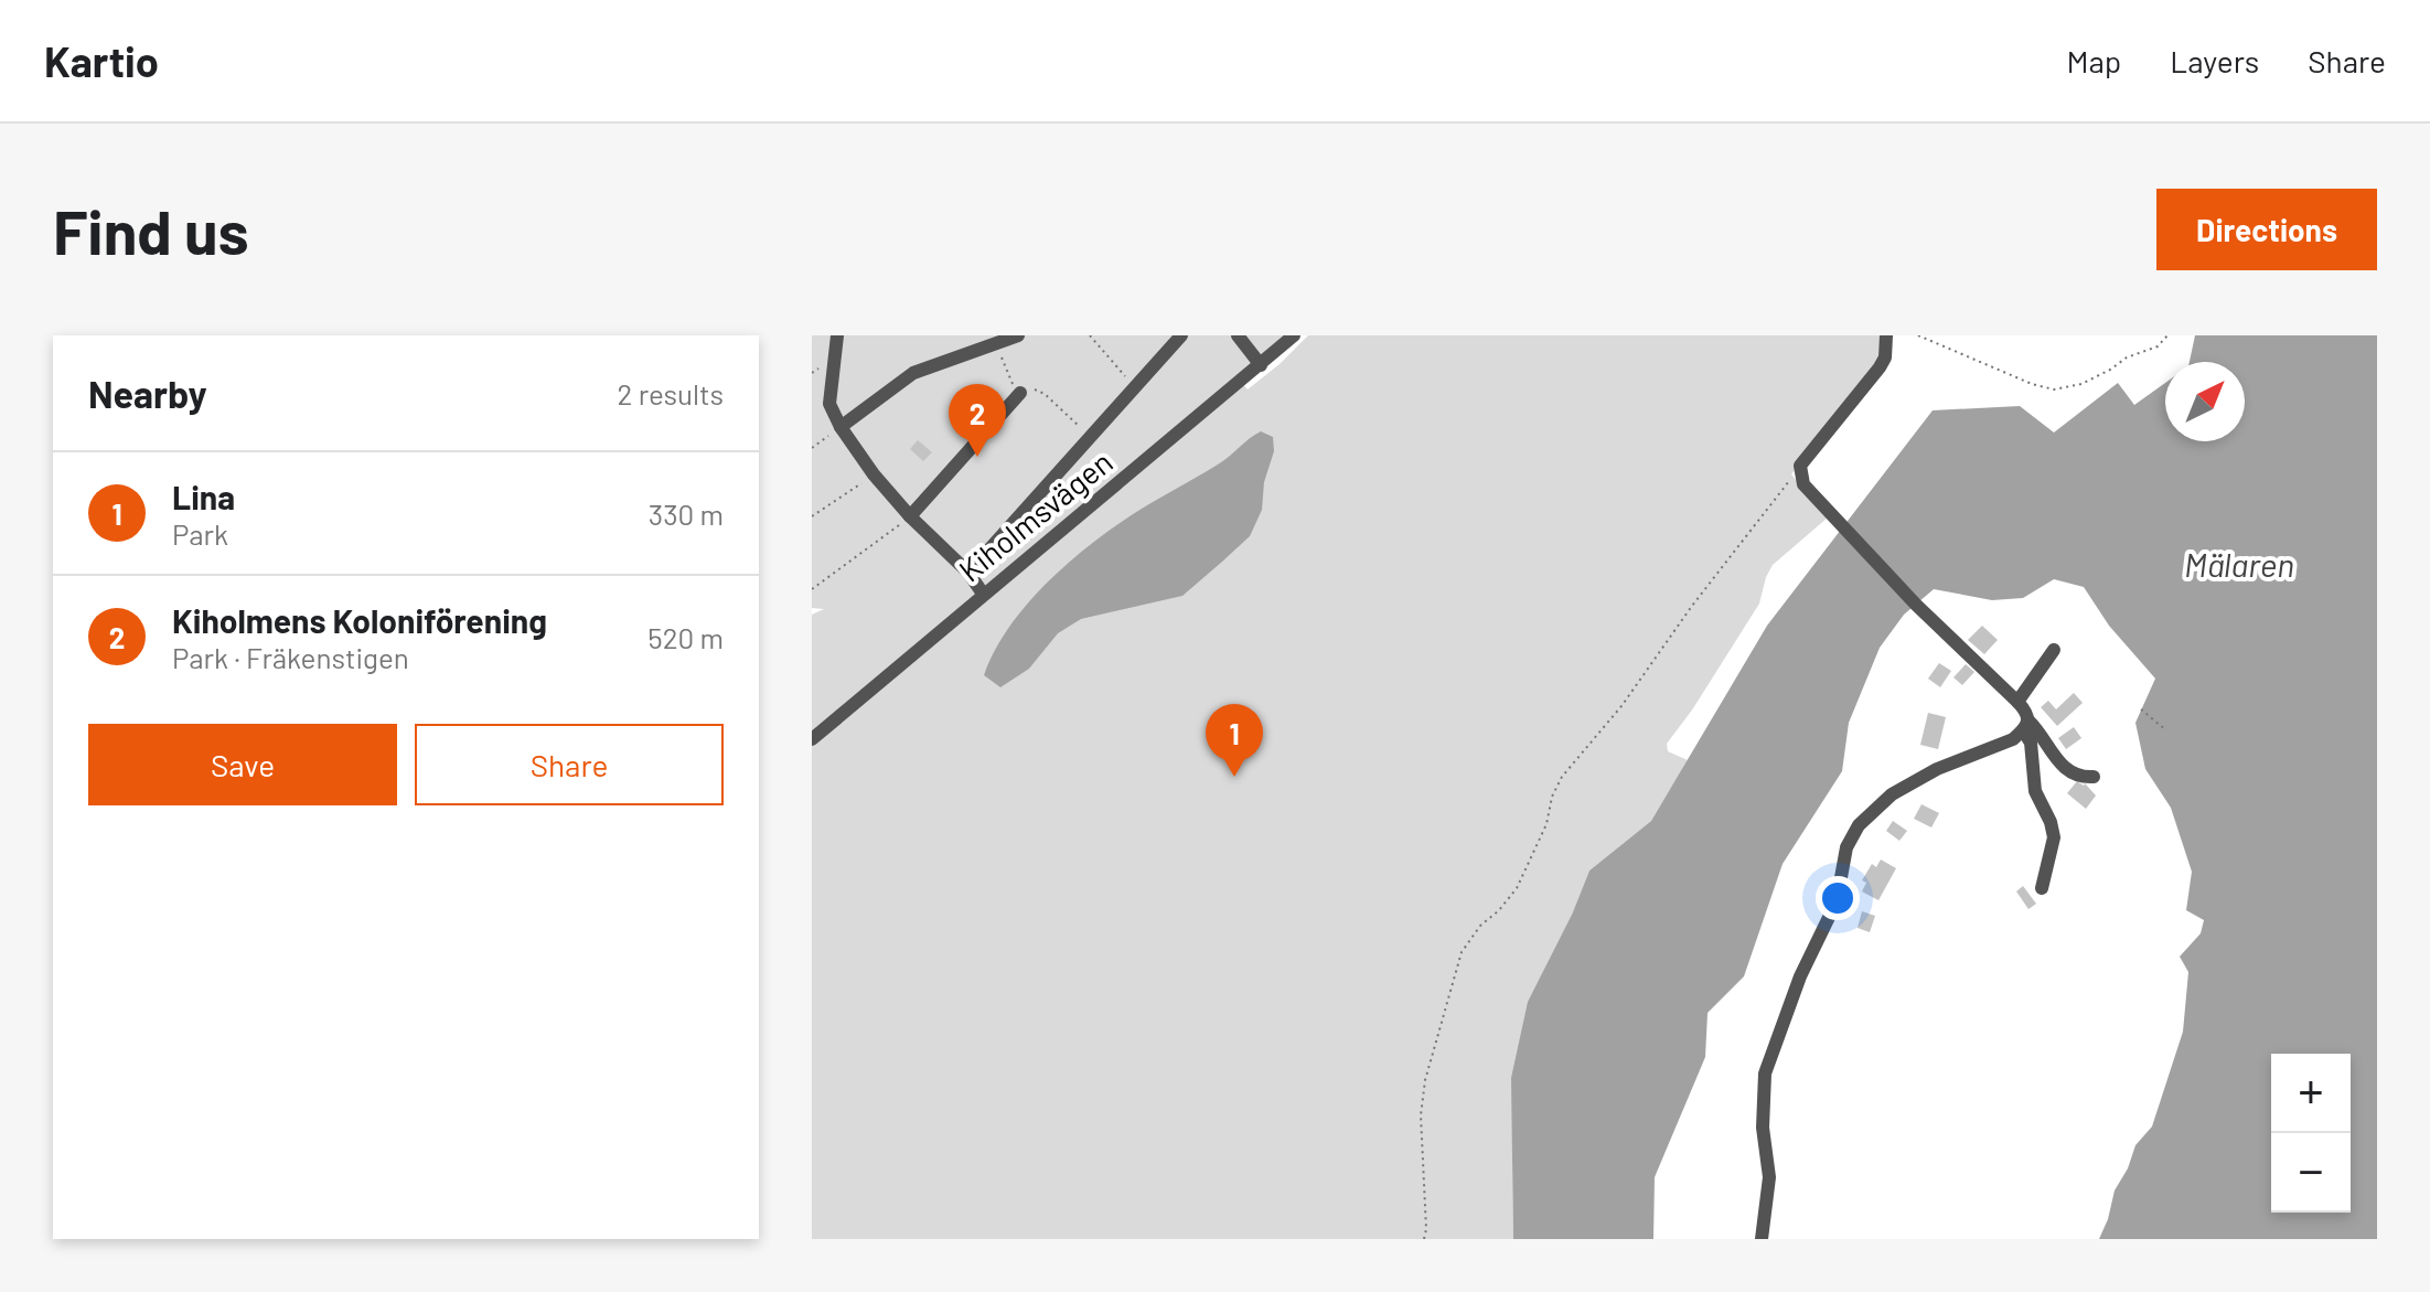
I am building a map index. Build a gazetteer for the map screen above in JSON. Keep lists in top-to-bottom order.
{
  "streets": {
    "street": ["Kiholmsvägen"]
  },
  "water": ["Mälaren"],
  "north": "top right",
  "page": {
    "header": "Kartio",
    "nav": ["Map", "Layers", "Share"],
    "buttons": [
      "Directions",
      ["Save", "Share"]
    ],
    "title": "Find us",
    "heading": ["Nearby", "2 results"],
    "pins": ["2", "1"],
    "list": [
      {
        "mark": "1",
        "name": "Lina",
        "note": "Park",
        "value": "330 m"
      },
      {
        "mark": "2",
        "name": "Kiholmens Koloniförening",
        "note": "Park · Fräkenstigen",
        "value": "520 m"
      }
    ],
    "map_buttons": ["+", "−"]
  }
}
